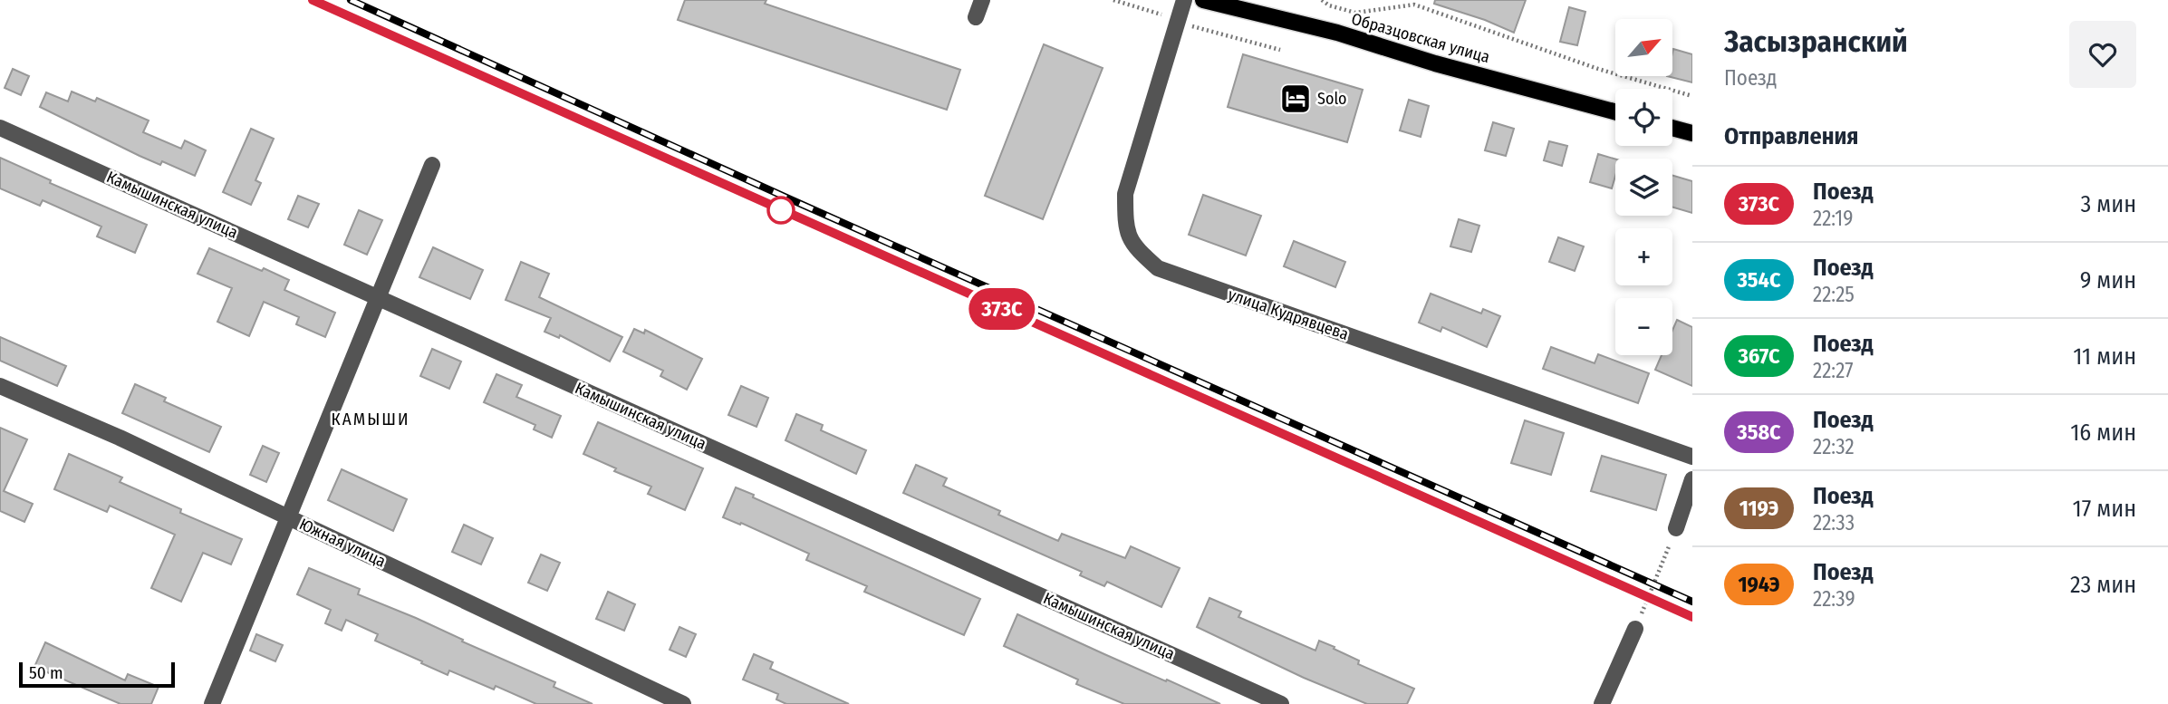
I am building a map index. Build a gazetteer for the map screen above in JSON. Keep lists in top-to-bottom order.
{
  "streets": {
    "main road": ["Образцовская улица"],
    "street": ["Камышинская улица", "улица Кудрявцева", "Южная улица"]
  },
  "districts": ["КАМЫШИ"],
  "places": {
    "hotel": ["Solo"]
  },
  "scale_bar": "50 m",
  "north": "top right",
  "page": {
    "on_map": "373C",
    "heading": [
      ["Засызранский", "Поезд"],
      "Отправления"
    ],
    "map_buttons": ["+", "−"],
    "list": [
      {
        "mark": "373C",
        "name": "Поезд",
        "note": "22:19",
        "value": "3 мин"
      },
      {
        "mark": "354С",
        "name": "Поезд",
        "note": "22:25",
        "value": "9 мин"
      },
      {
        "mark": "367С",
        "name": "Поезд",
        "note": "22:27",
        "value": "11 мин"
      },
      {
        "mark": "358С",
        "name": "Поезд",
        "note": "22:32",
        "value": "16 мин"
      },
      {
        "mark": "119Э",
        "name": "Поезд",
        "note": "22:33",
        "value": "17 мин"
      },
      {
        "mark": "194Э",
        "name": "Поезд",
        "note": "22:39",
        "value": "23 мин"
      }
    ],
    "scale": "50 m"
  }
}
